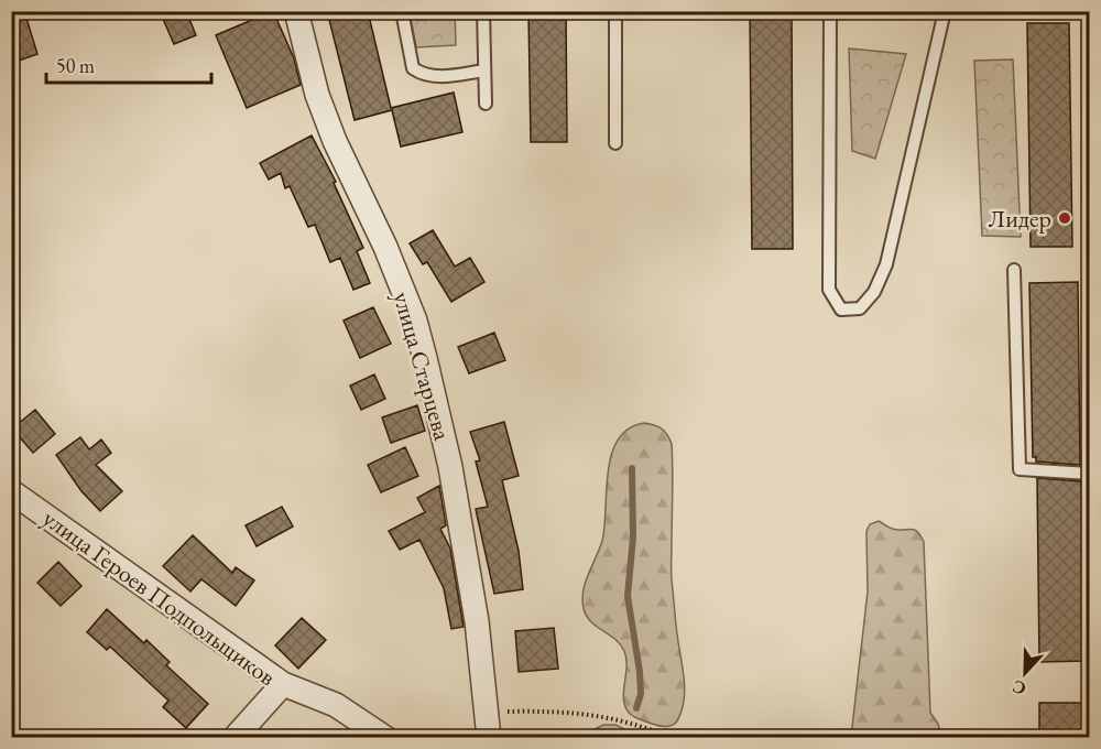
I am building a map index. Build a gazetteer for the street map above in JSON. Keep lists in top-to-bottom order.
{
  "streets": {
    "street": ["улица Старцева", "улица Героев Подпольщиков"]
  },
  "places": ["Лидер"],
  "scale_bar": "50 m",
  "north": "bottom"
}
